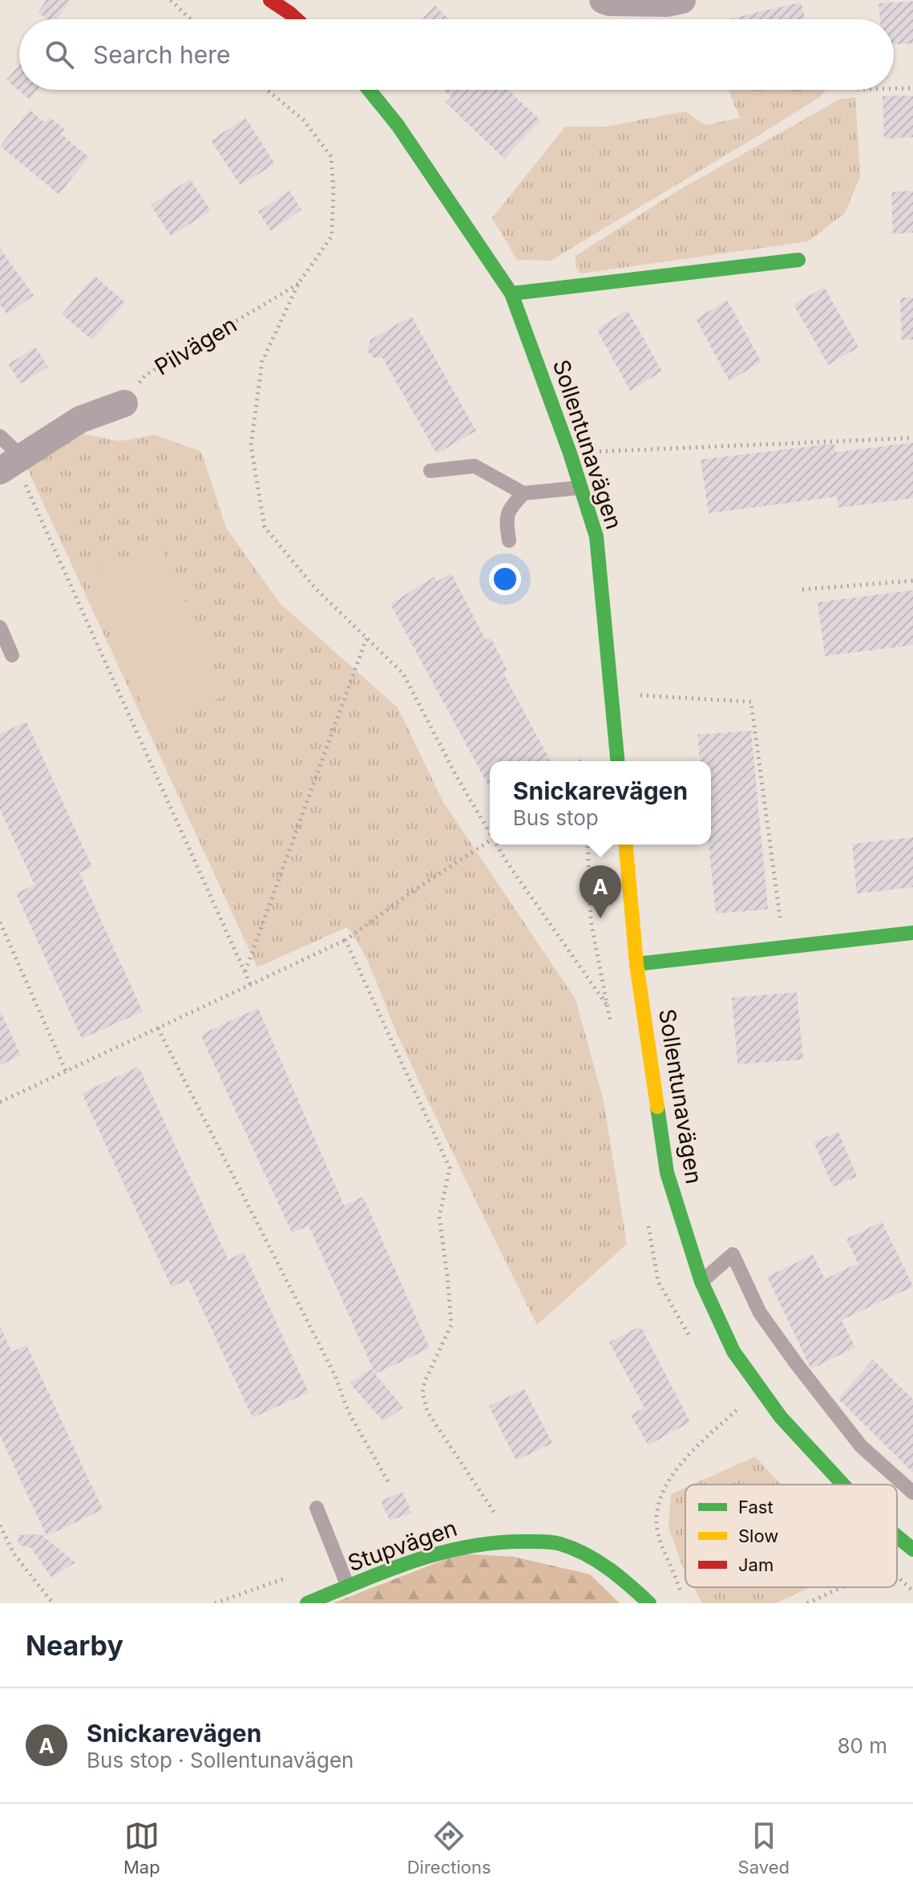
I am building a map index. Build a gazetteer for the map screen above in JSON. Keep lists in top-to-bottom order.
{
  "streets": {
    "street": ["Sollentunavägen", "Stupvägen"],
    "path": ["Pilvägen"]
  },
  "legend": ["Fast", "Slow", "Jam"],
  "page": {
    "search": "Search here",
    "popup": ["Snickarevägen", "Bus stop"],
    "pins": "A",
    "heading": "Nearby",
    "list": [
      {
        "mark": "A",
        "name": "Snickarevägen",
        "note": "Bus stop · Sollentunavägen",
        "value": "80 m"
      }
    ],
    "nav": ["Map", "Directions", "Saved"]
  }
}
